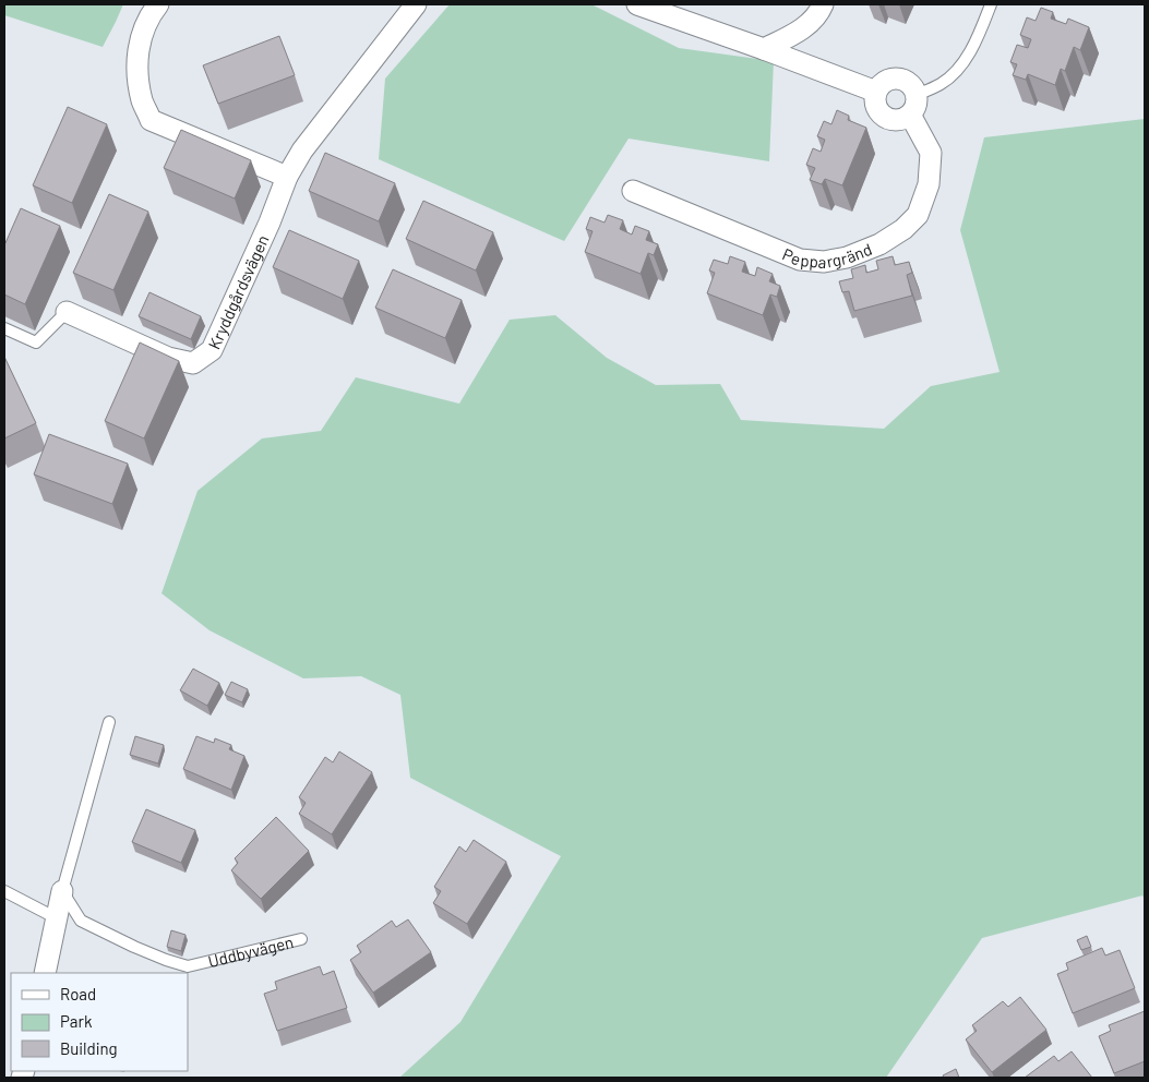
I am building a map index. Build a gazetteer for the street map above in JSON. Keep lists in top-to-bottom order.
{
  "streets": {
    "street": ["Peppargränd", "Kryddgårdsvägen"],
    "lane": ["Uddbyvägen"]
  },
  "legend": ["Road", "Park", "Building"]
}
